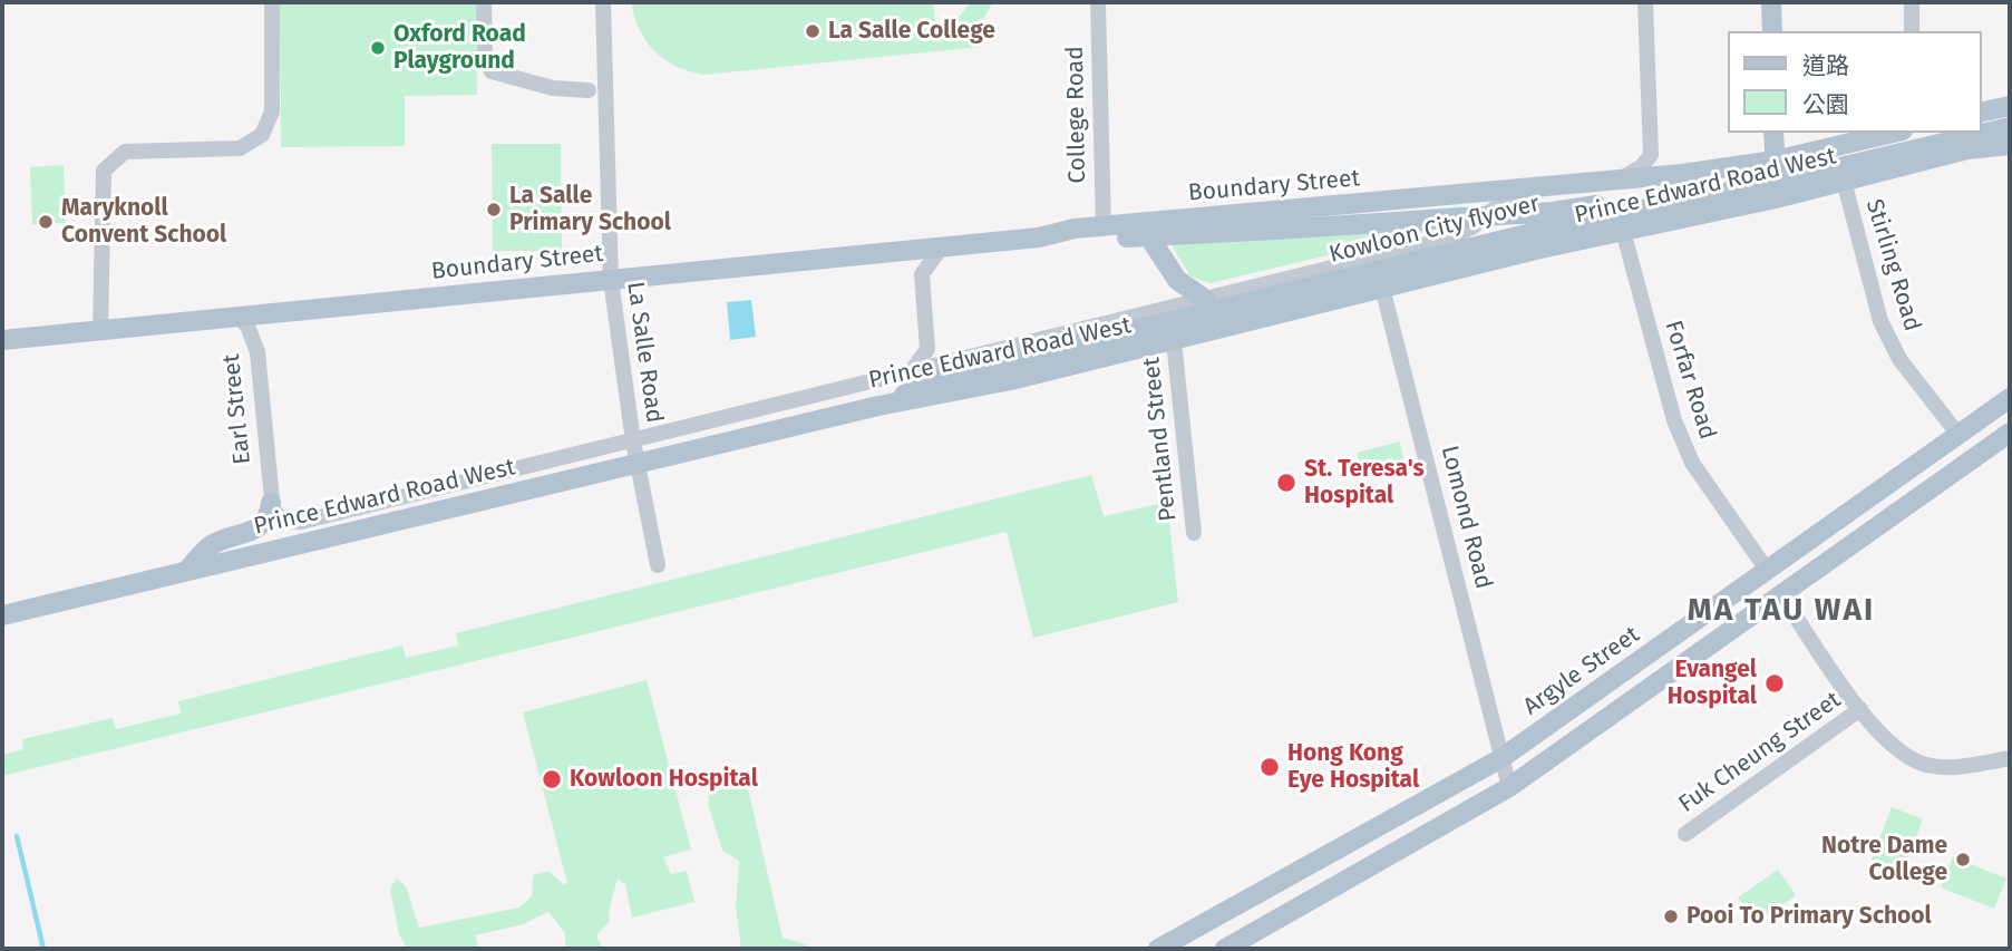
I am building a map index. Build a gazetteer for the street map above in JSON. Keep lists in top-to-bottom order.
{
  "streets": {
    "main road": [
      "Boundary Street",
      "Prince Edward Road West",
      "Kowloon City flyover",
      "Argyle Street"
    ],
    "street": [
      "College Road",
      "Stirling Road",
      "La Salle Road",
      "Forfar Road",
      "Earl Street",
      "Pentland Street",
      "Lomond Road",
      "Fuk Cheung Street"
    ]
  },
  "crossings": [
    ["College Road", "Boundary Street"],
    ["Boundary Street", "Prince Edward Road West"],
    ["Boundary Street", "Kowloon City flyover"],
    ["Boundary Street", "La Salle Road"],
    ["Boundary Street", "Earl Street"],
    ["Prince Edward Road West", "Kowloon City flyover"],
    ["Prince Edward Road West", "Stirling Road"],
    ["Prince Edward Road West", "La Salle Road"],
    ["Prince Edward Road West", "Forfar Road"],
    ["Prince Edward Road West", "Earl Street"],
    ["Prince Edward Road West", "Pentland Street"],
    ["Prince Edward Road West", "Lomond Road"],
    ["Stirling Road", "Argyle Street"],
    ["Forfar Road", "Argyle Street"],
    ["Lomond Road", "Argyle Street"]
  ],
  "districts": ["MA TAU WAI"],
  "places": [
    "La Salle College",
    "Oxford Road Playground",
    "La Salle Primary School",
    "Maryknoll Convent School",
    "St. Teresa's Hospital",
    "Evangel Hospital",
    "Hong Kong Eye Hospital",
    "Kowloon Hospital",
    "Notre Dame College",
    "Pooi To Primary School"
  ],
  "legend": ["道路", "公園"]
}
